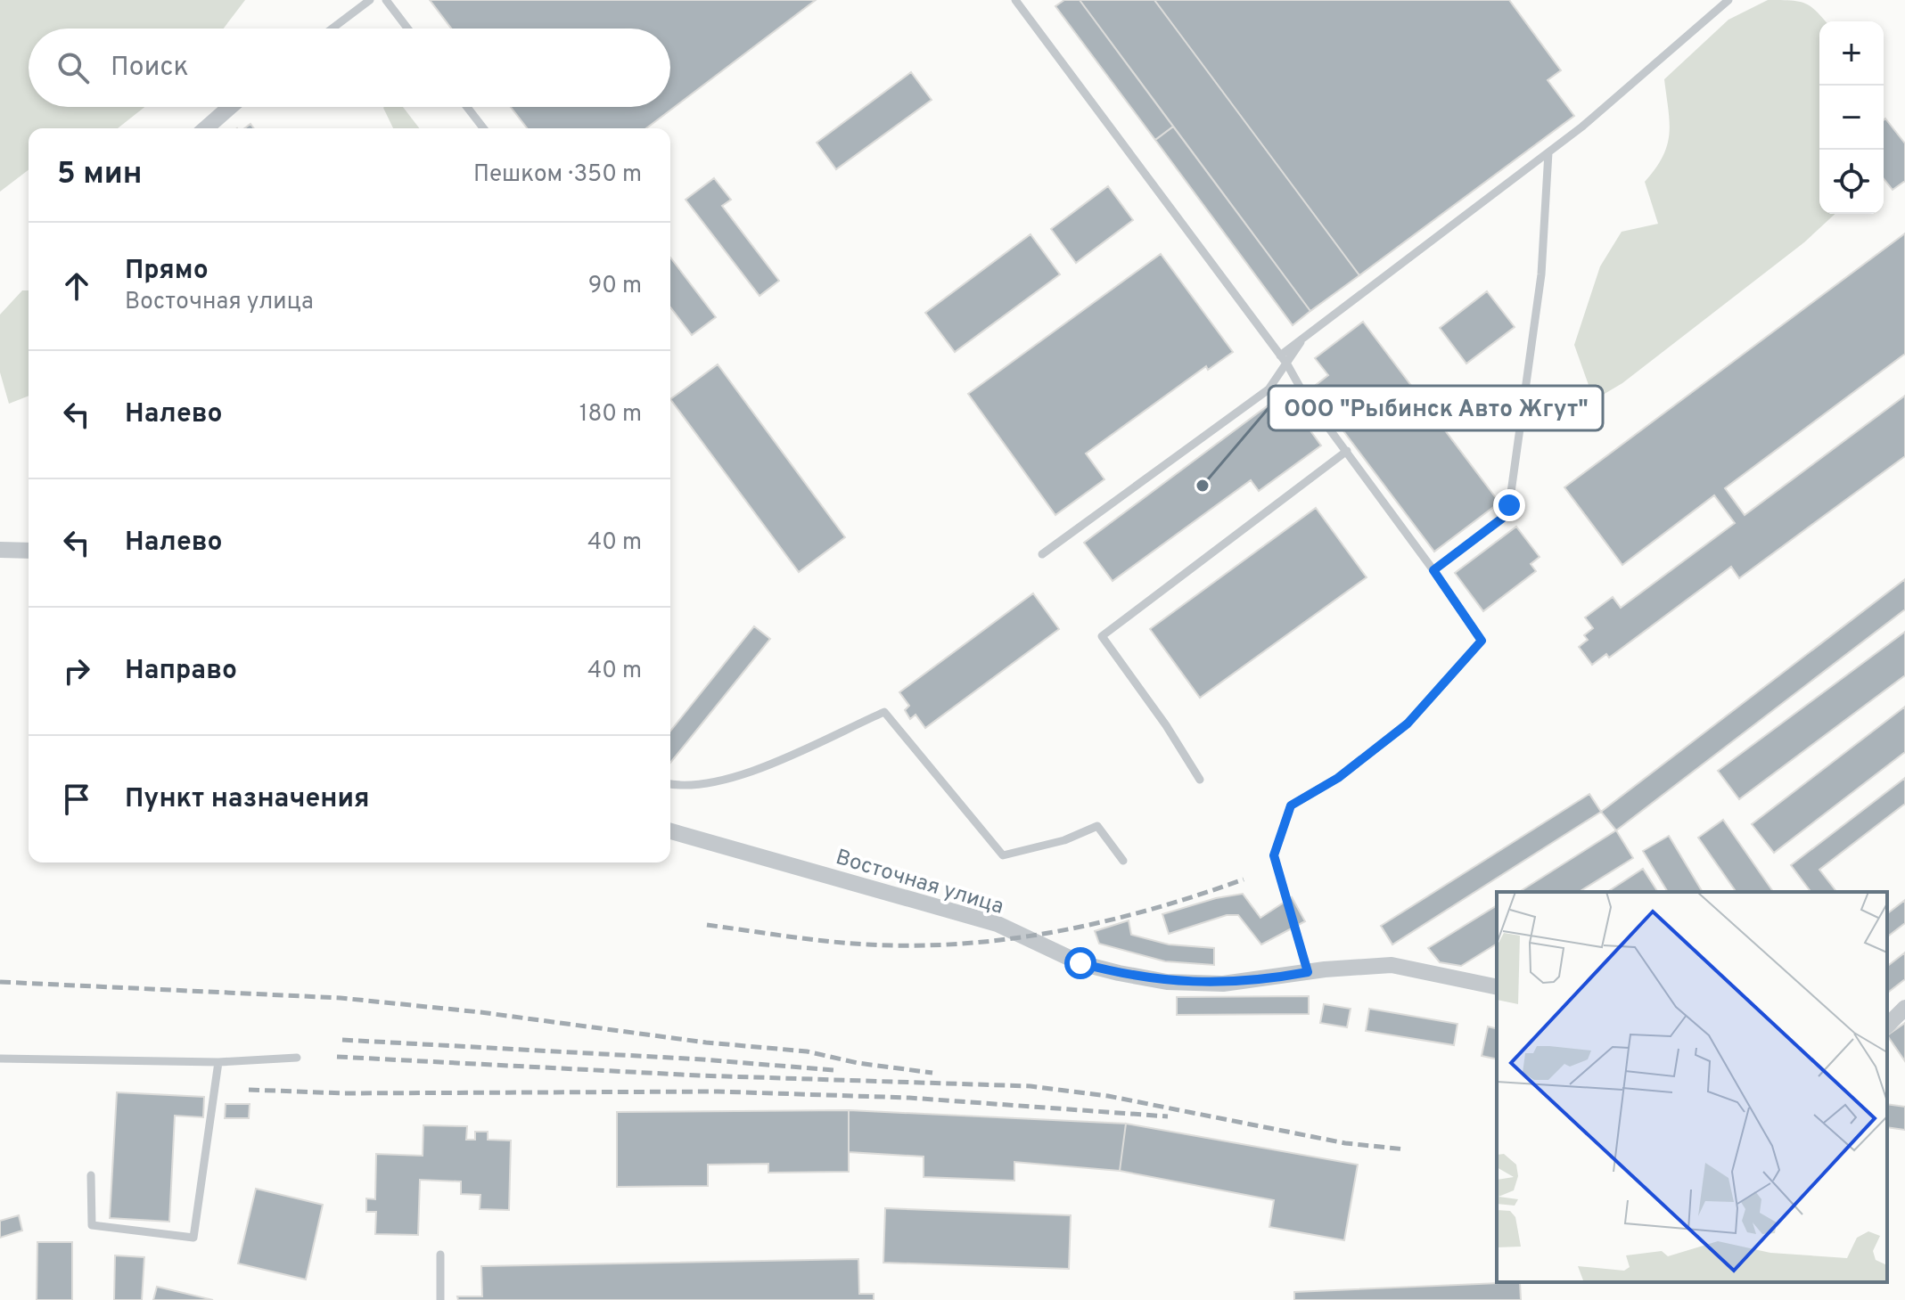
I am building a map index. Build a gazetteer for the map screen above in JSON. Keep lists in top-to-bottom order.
{
  "streets": {
    "street": ["Восточная улица"]
  },
  "places": ["ООО \"Рыбинск Авто Жгут\""],
  "page": {
    "map_buttons": ["+", "−"],
    "search": "Поиск",
    "heading": ["5 мин", "Пешком · 350 m"],
    "list": [
      ["Прямо", "Восточная улица", "90 m"],
      ["Налево", "180 m"],
      ["Налево", "40 m"],
      ["Направо", "40 m"],
      "Пункт назначения"
    ]
  }
}
